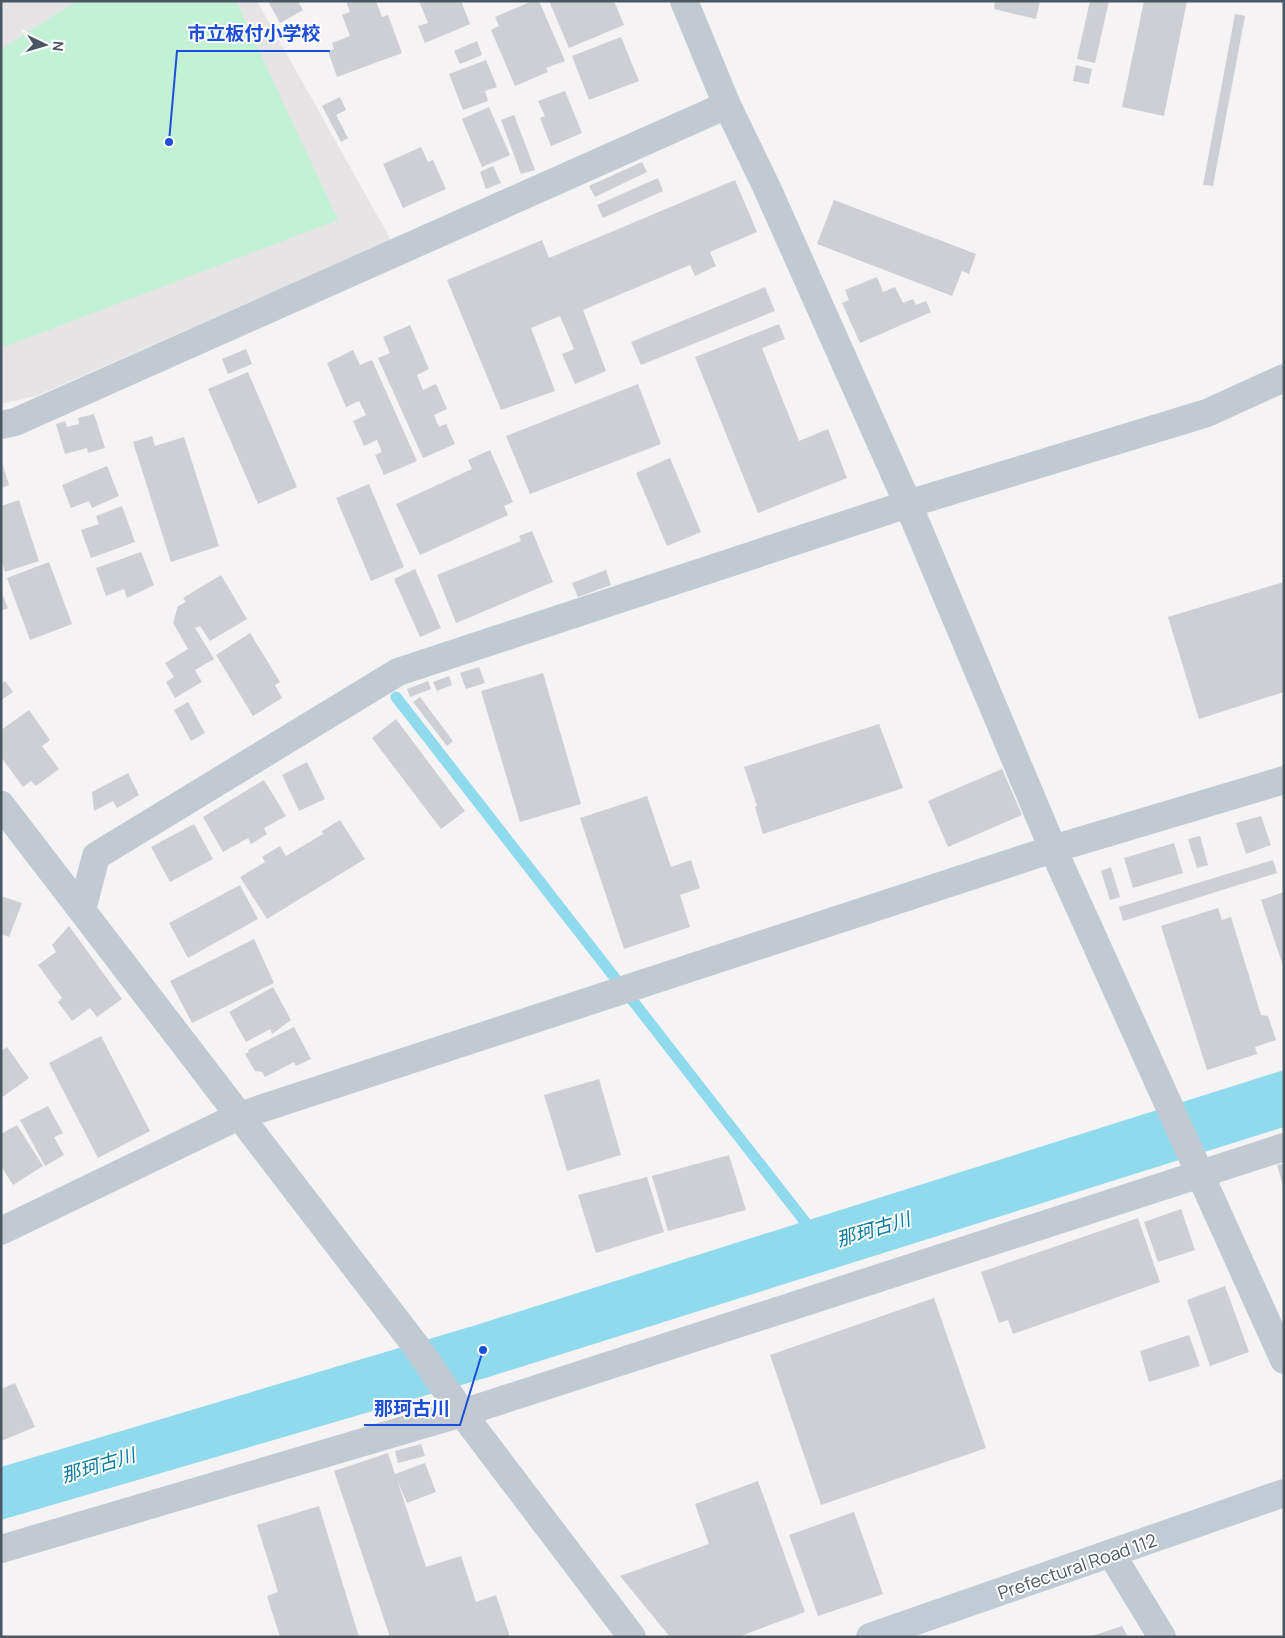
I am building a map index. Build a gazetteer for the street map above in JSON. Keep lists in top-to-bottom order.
{
  "streets": {
    "main road": ["Prefectural Road 112"]
  },
  "water": ["那珂古川"],
  "places": ["市立板付小学校", "那珂古川"],
  "north": "right"
}
